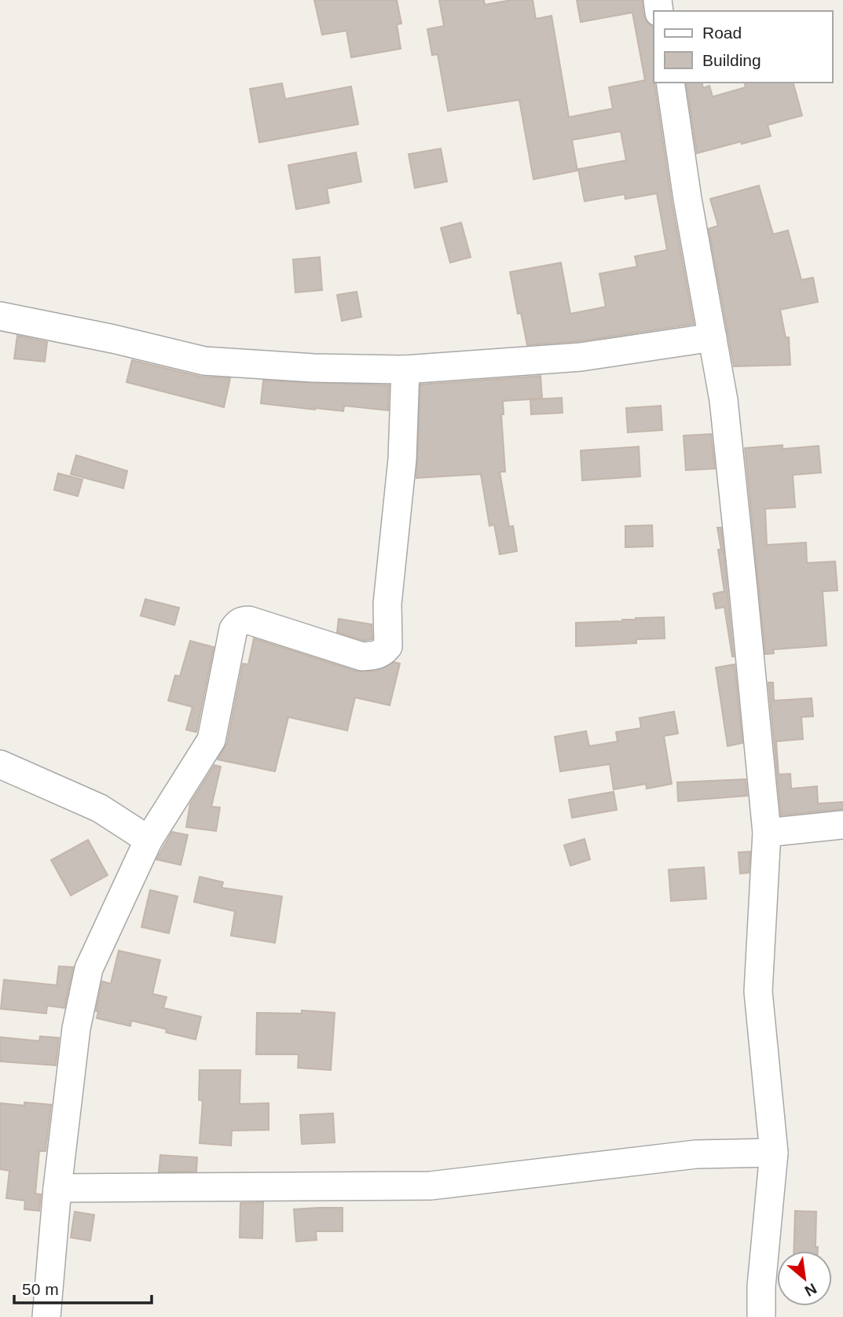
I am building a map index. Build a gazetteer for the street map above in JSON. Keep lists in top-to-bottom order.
{
  "legend": ["Road", "Building"],
  "scale_bar": "50 m",
  "north": "bottom right"
}
